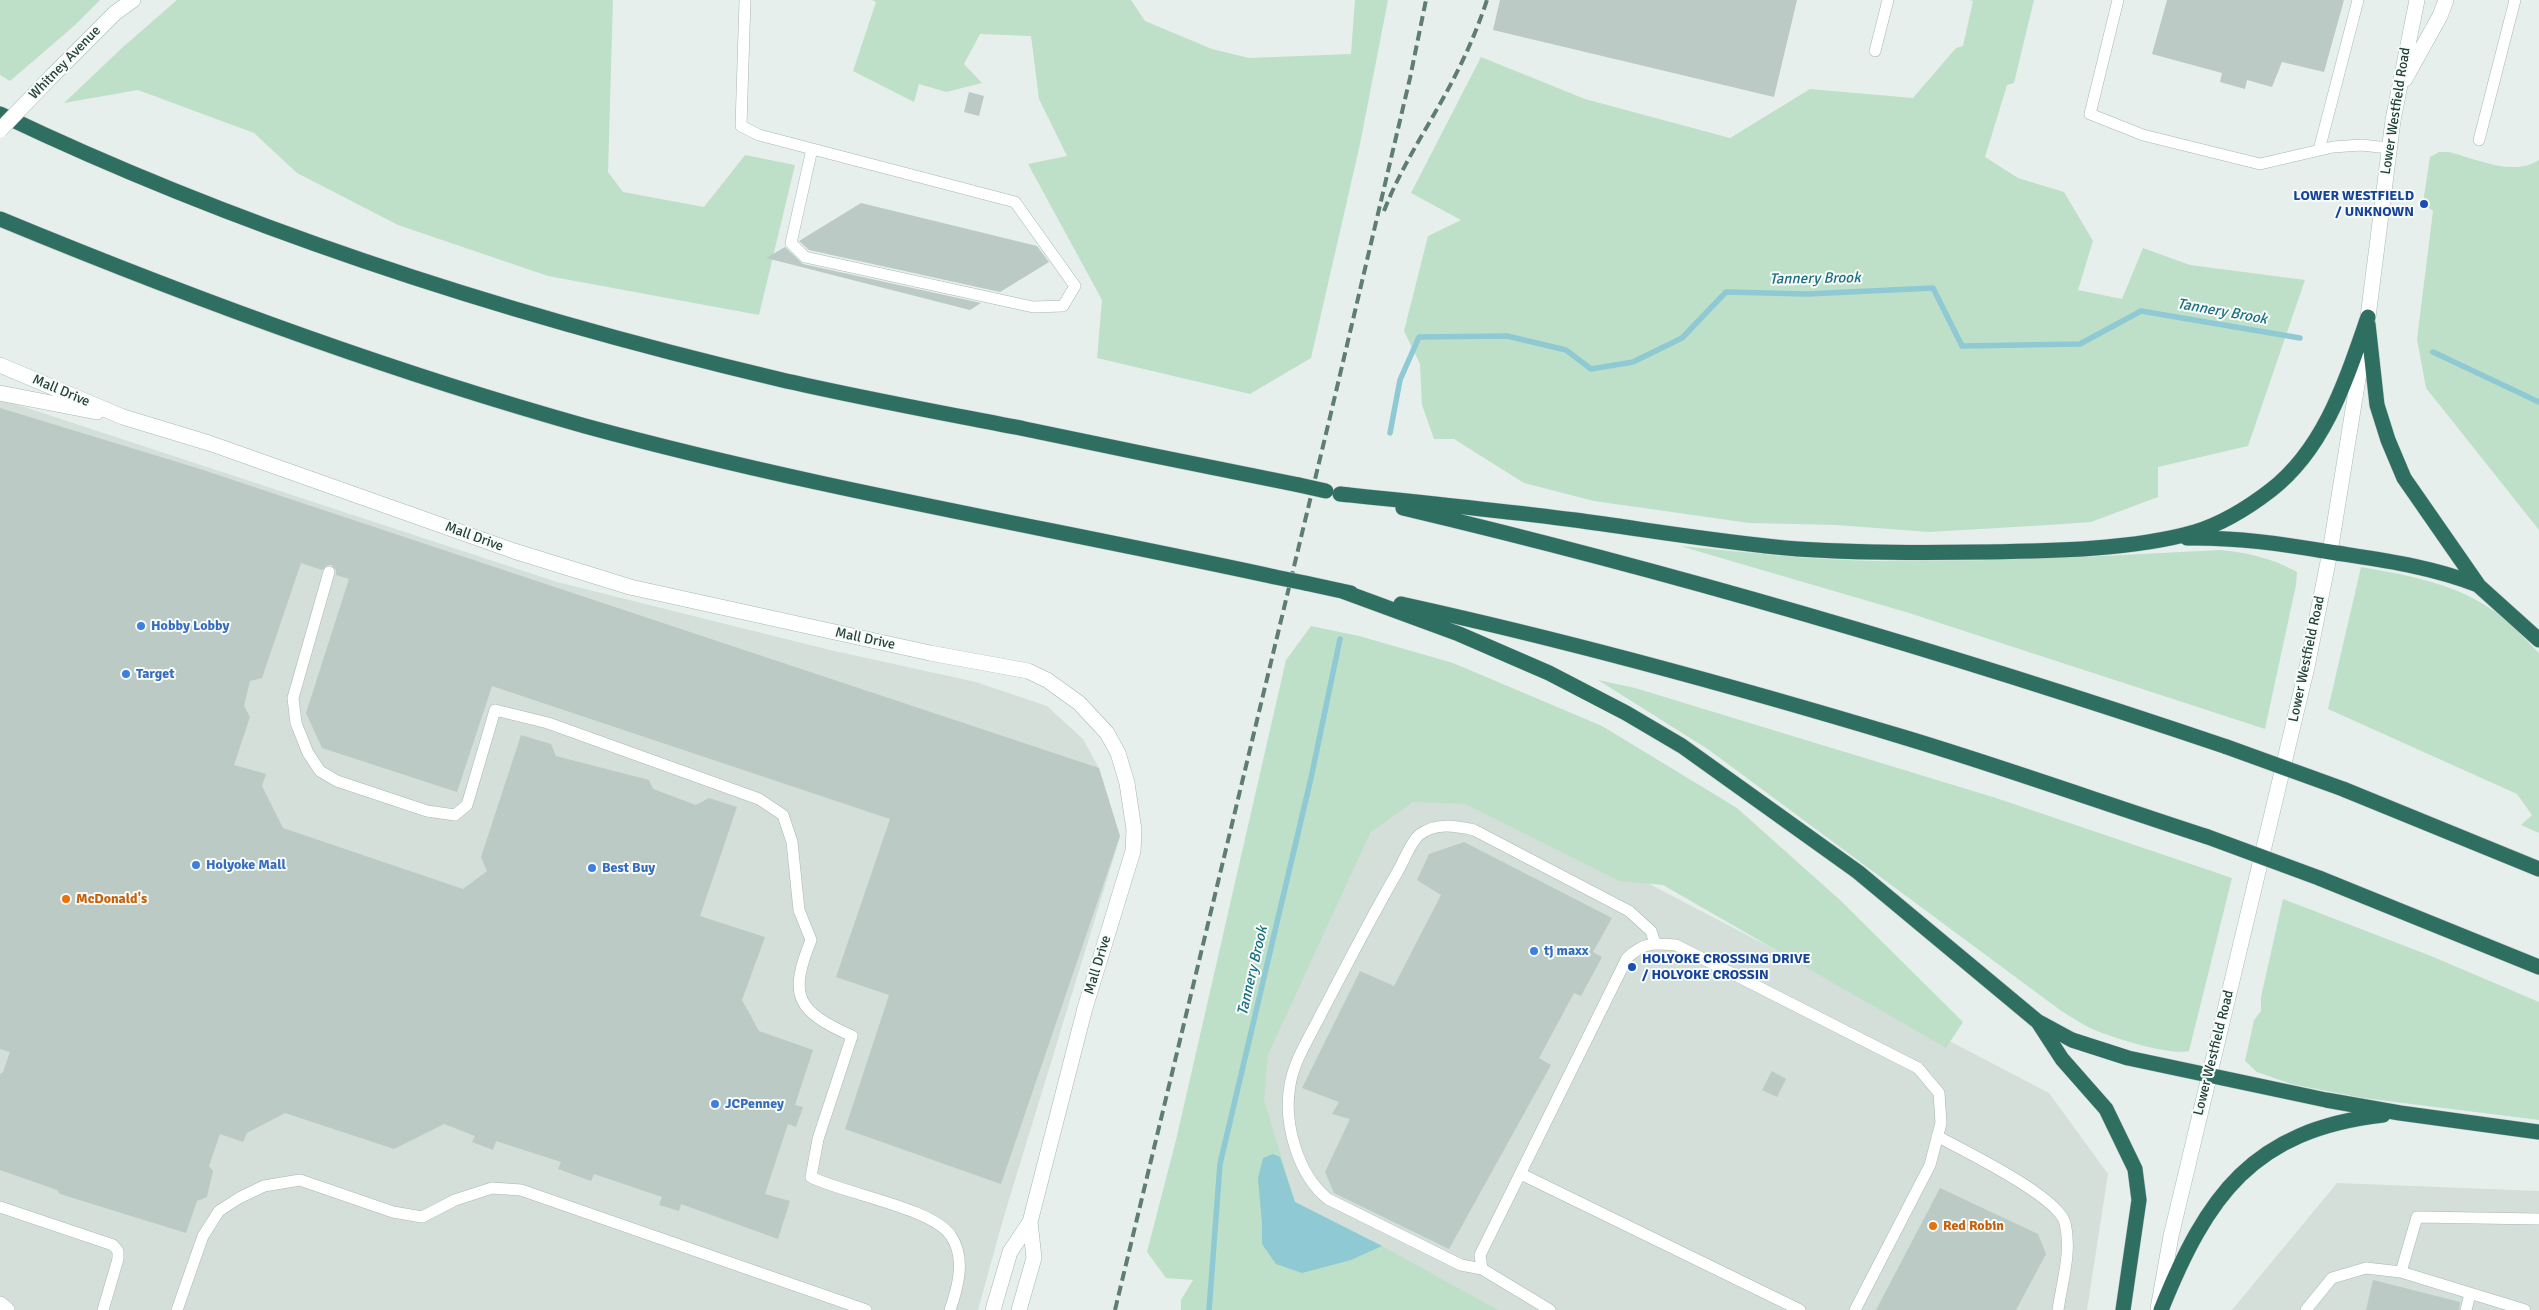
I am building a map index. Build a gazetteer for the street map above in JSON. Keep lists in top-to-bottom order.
{
  "streets": {
    "street": ["Whitney Avenue", "Lower Westfield Road", "Mall Drive"]
  },
  "water": ["Tannery Brook"],
  "places": [
    "LOWER WESTFIELD / UNKNOWN",
    "Hobby Lobby",
    "Target",
    "Holyoke Mall",
    "Best Buy",
    "McDonald's",
    "tj maxx",
    "HOLYOKE CROSSING DRIVE / HOLYOKE CROSSIN",
    "JCPenney",
    "Red Robin"
  ]
}
